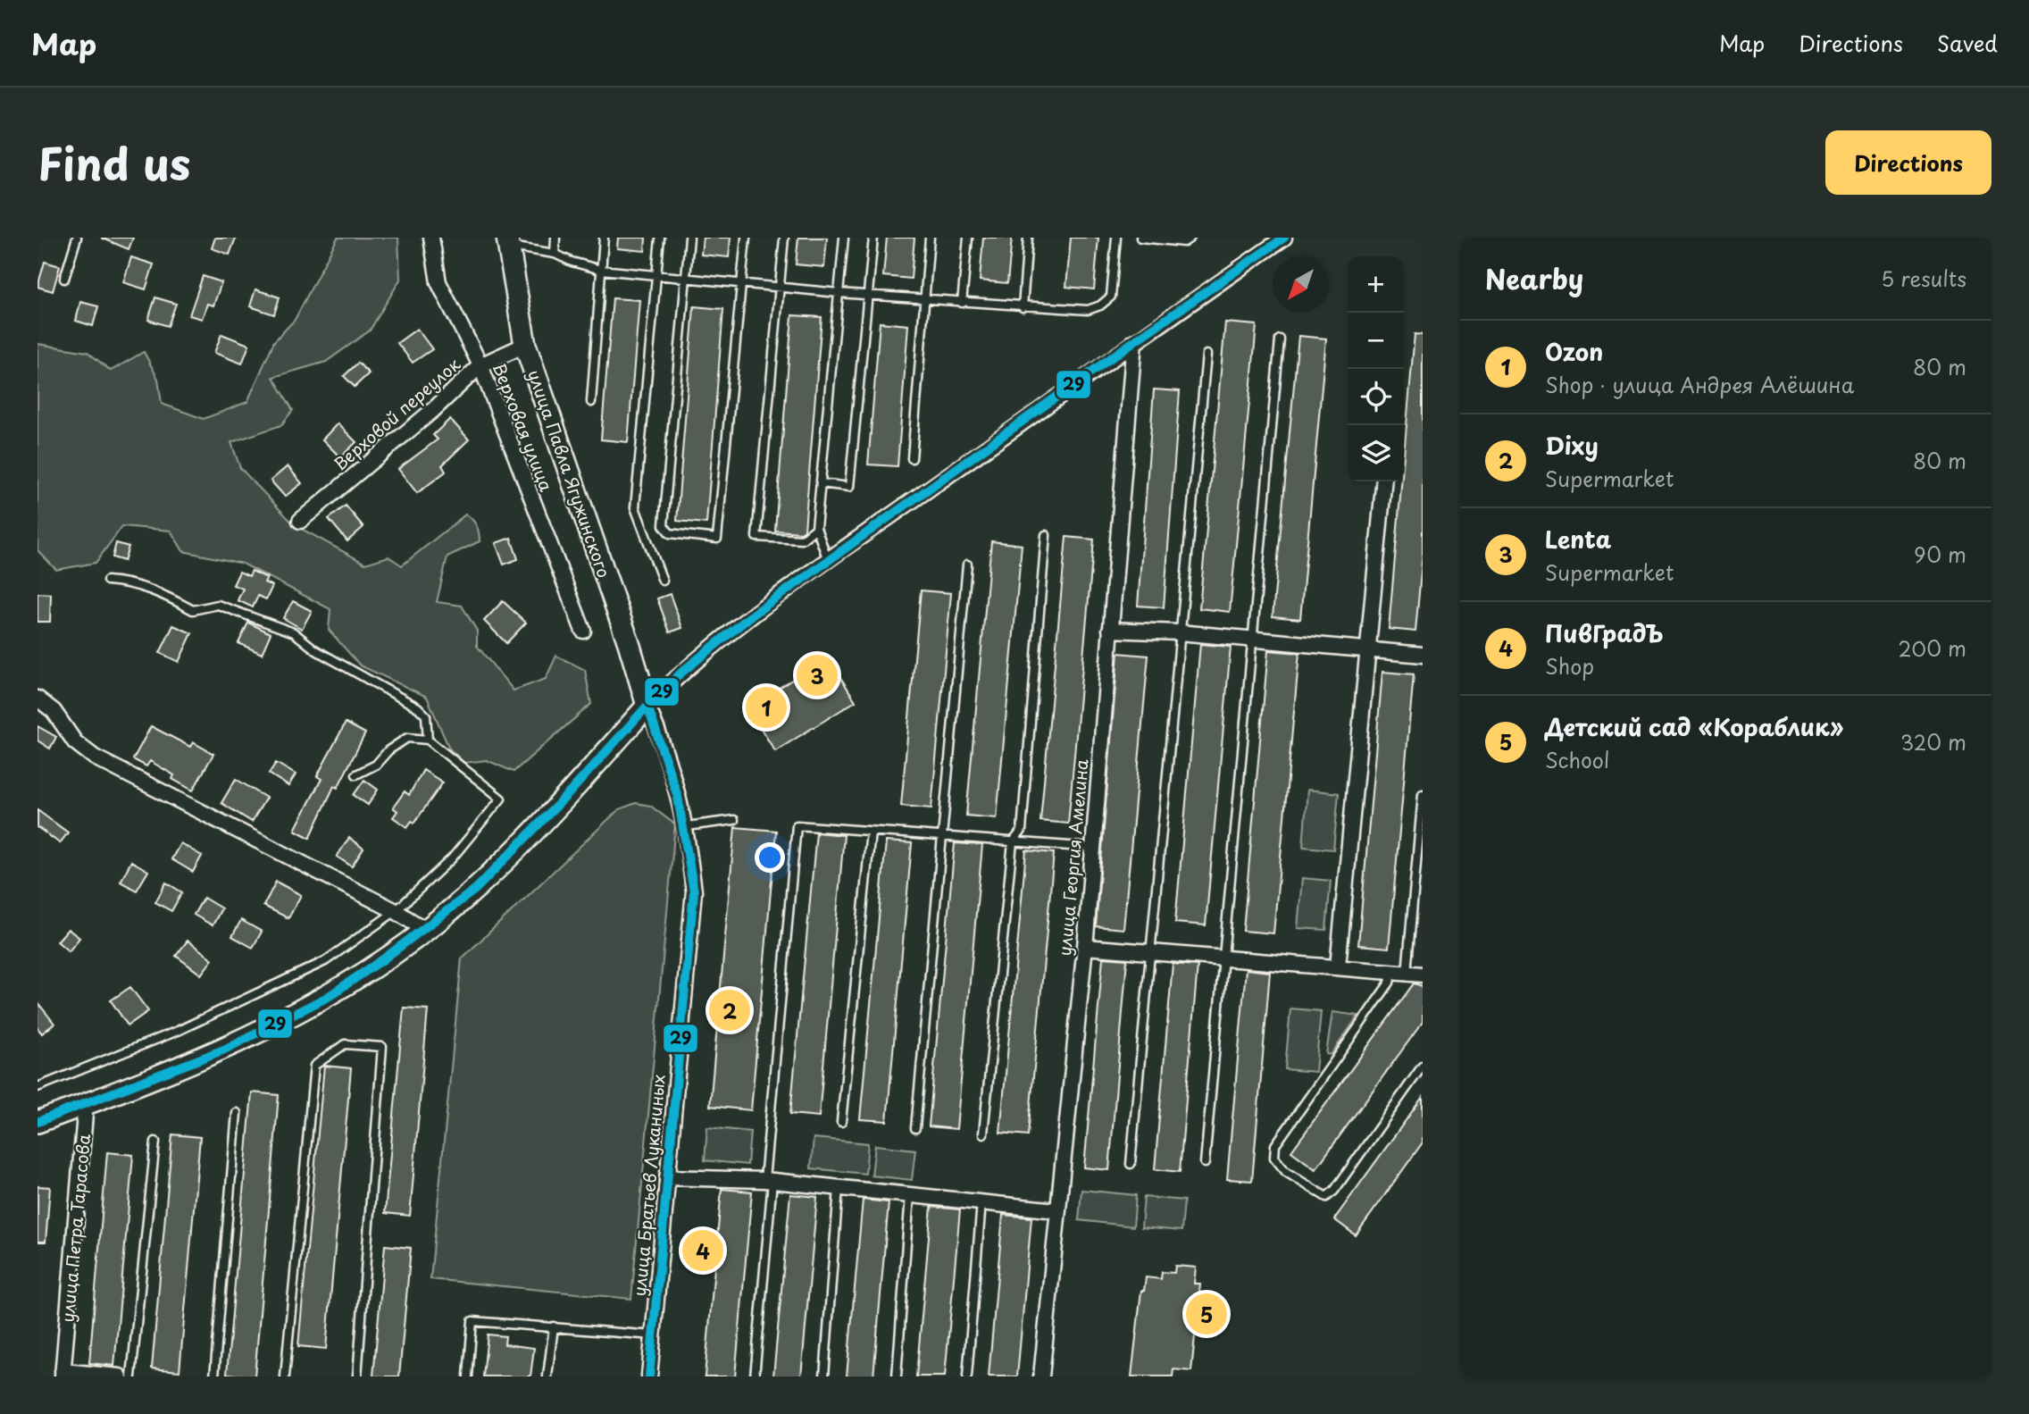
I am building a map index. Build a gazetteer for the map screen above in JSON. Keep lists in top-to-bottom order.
{
  "streets": {
    "street": [
      "Верховой переулок",
      "Верховая улица",
      "улица Павла Ягужинского",
      "улица Георгия Амелина",
      "улица Братьев Луканиных",
      "улица Петра Тарасова"
    ]
  },
  "crossings": [
    ["Верховой переулок", "Верховая улица"],
    ["Верховой переулок", "улица Павла Ягужинского"],
    ["улица Павла Ягужинского", "улица Братьев Луканиных"]
  ],
  "lines": ["transit line 29"],
  "north": "bottom left",
  "page": {
    "header": "Map",
    "nav": ["Map", "Directions", "Saved"],
    "title": "Find us",
    "buttons": "Directions",
    "heading": ["Nearby", "5 results"],
    "map_buttons": ["+", "−"],
    "list": [
      {
        "mark": "1",
        "name": "Ozon",
        "note": "Shop · улица Андрея Алёшина",
        "value": "80 m"
      },
      {
        "mark": "2",
        "name": "Dixy",
        "note": "Supermarket",
        "value": "80 m"
      },
      {
        "mark": "3",
        "name": "Lenta",
        "note": "Supermarket",
        "value": "90 m"
      },
      {
        "mark": "4",
        "name": "ПивГрадЪ",
        "note": "Shop",
        "value": "200 m"
      },
      {
        "mark": "5",
        "name": "Детский сад «Кораблик»",
        "note": "School",
        "value": "320 m"
      }
    ],
    "pins": [
      "3",
      "1",
      "2",
      "4",
      "5"
    ]
  }
}
